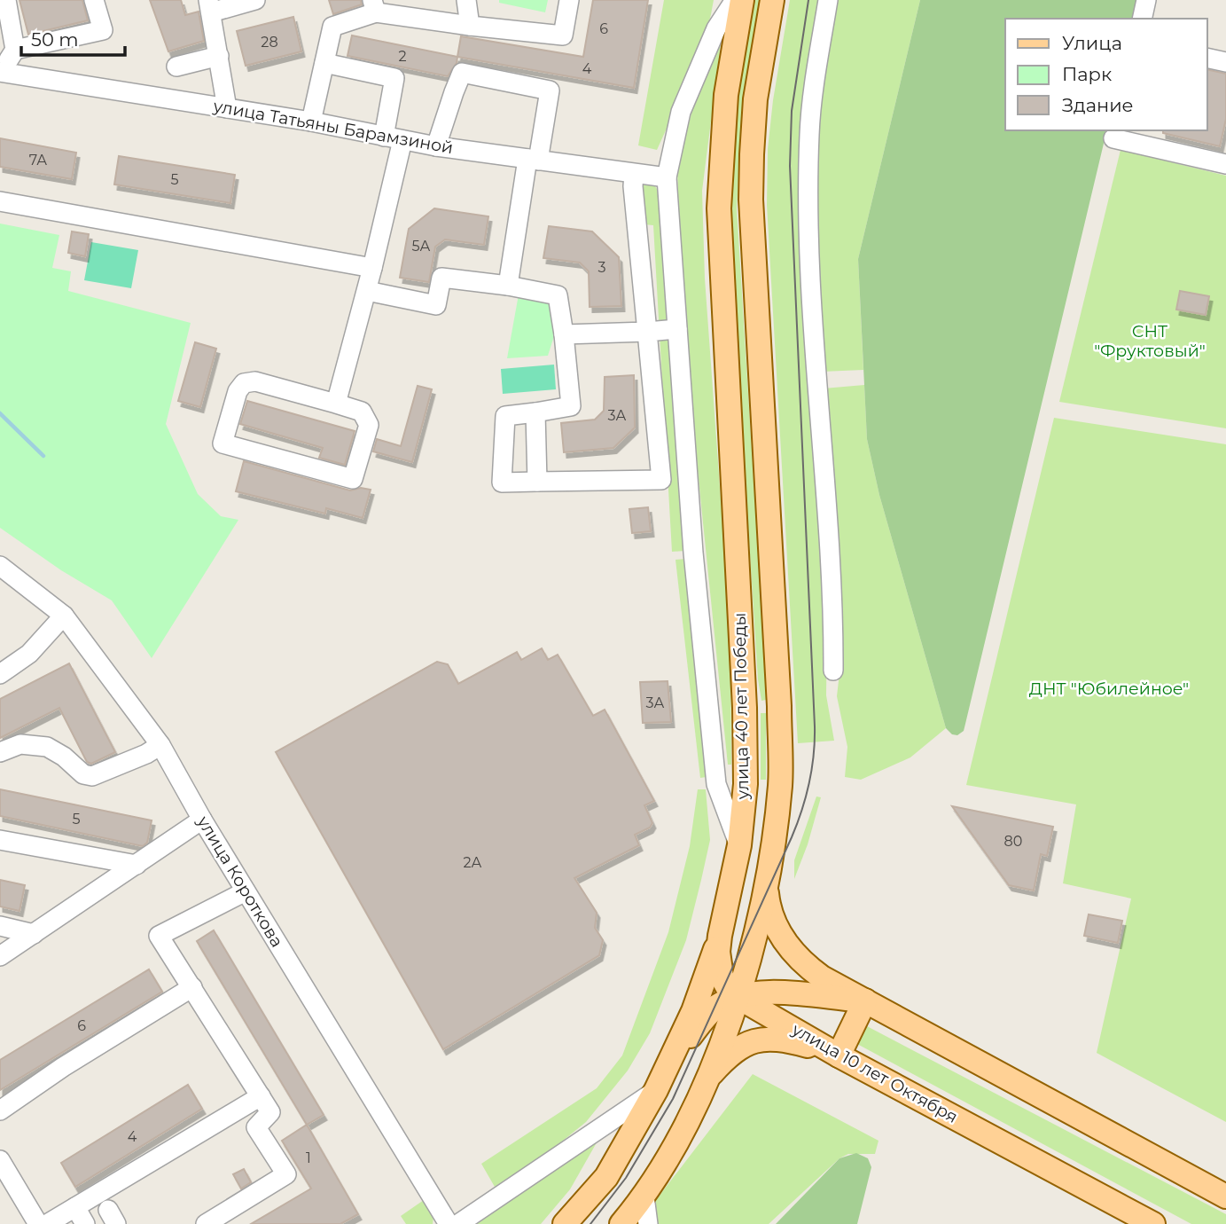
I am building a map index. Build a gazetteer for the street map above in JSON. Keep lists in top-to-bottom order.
{
  "streets": {
    "main road": ["улица 40 лет Победы", "улица 10 лет Октября"],
    "street": ["улица Татьяны Барамзиной", "улица Короткова"]
  },
  "crossings": [
    ["улица Татьяны Барамзиной", "улица 40 лет Победы"],
    ["улица 40 лет Победы", "улица 10 лет Октября"]
  ],
  "parks": ["СНТ \"Фруктовый\"", "ДНТ \"Юбилейное\""],
  "house_numbers": [
    "6",
    "28",
    "2",
    "4",
    "7А",
    "5",
    "5А",
    "3",
    "3А",
    "3А",
    "5",
    "80",
    "2А",
    "6",
    "4",
    "1"
  ],
  "legend": ["Улица", "Парк", "Здание"],
  "scale_bar": "50 m"
}
